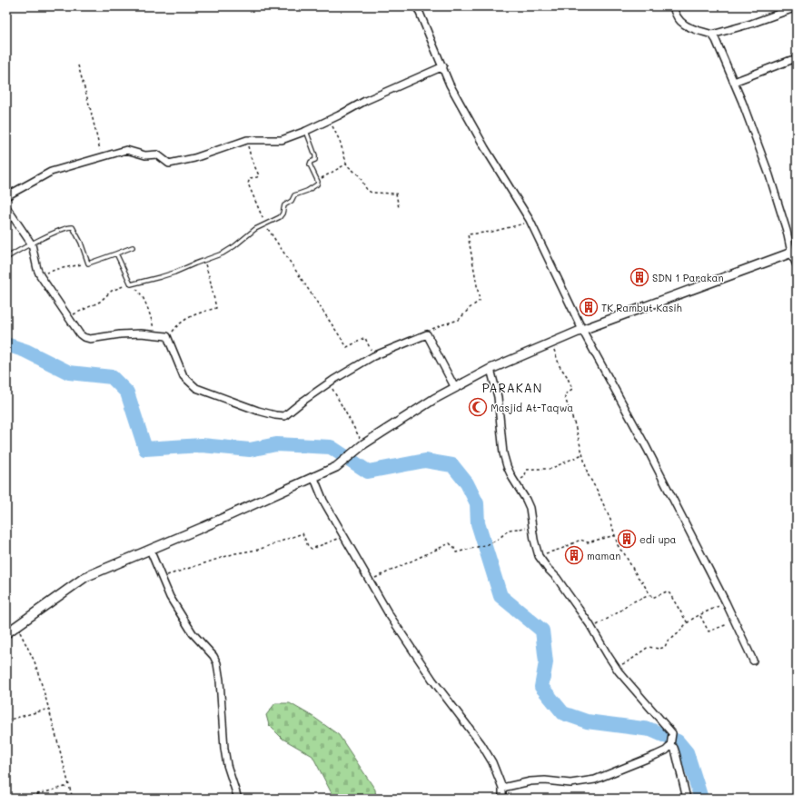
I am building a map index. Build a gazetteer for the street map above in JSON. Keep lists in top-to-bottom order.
{
  "districts": ["PARAKAN"],
  "places": {
    "building": [
      "SDN 1 Parakan",
      "TK Rambut Kasih",
      "edi upa",
      "maman"
    ],
    "mosque": ["Masjid At-Taqwa"]
  }
}
